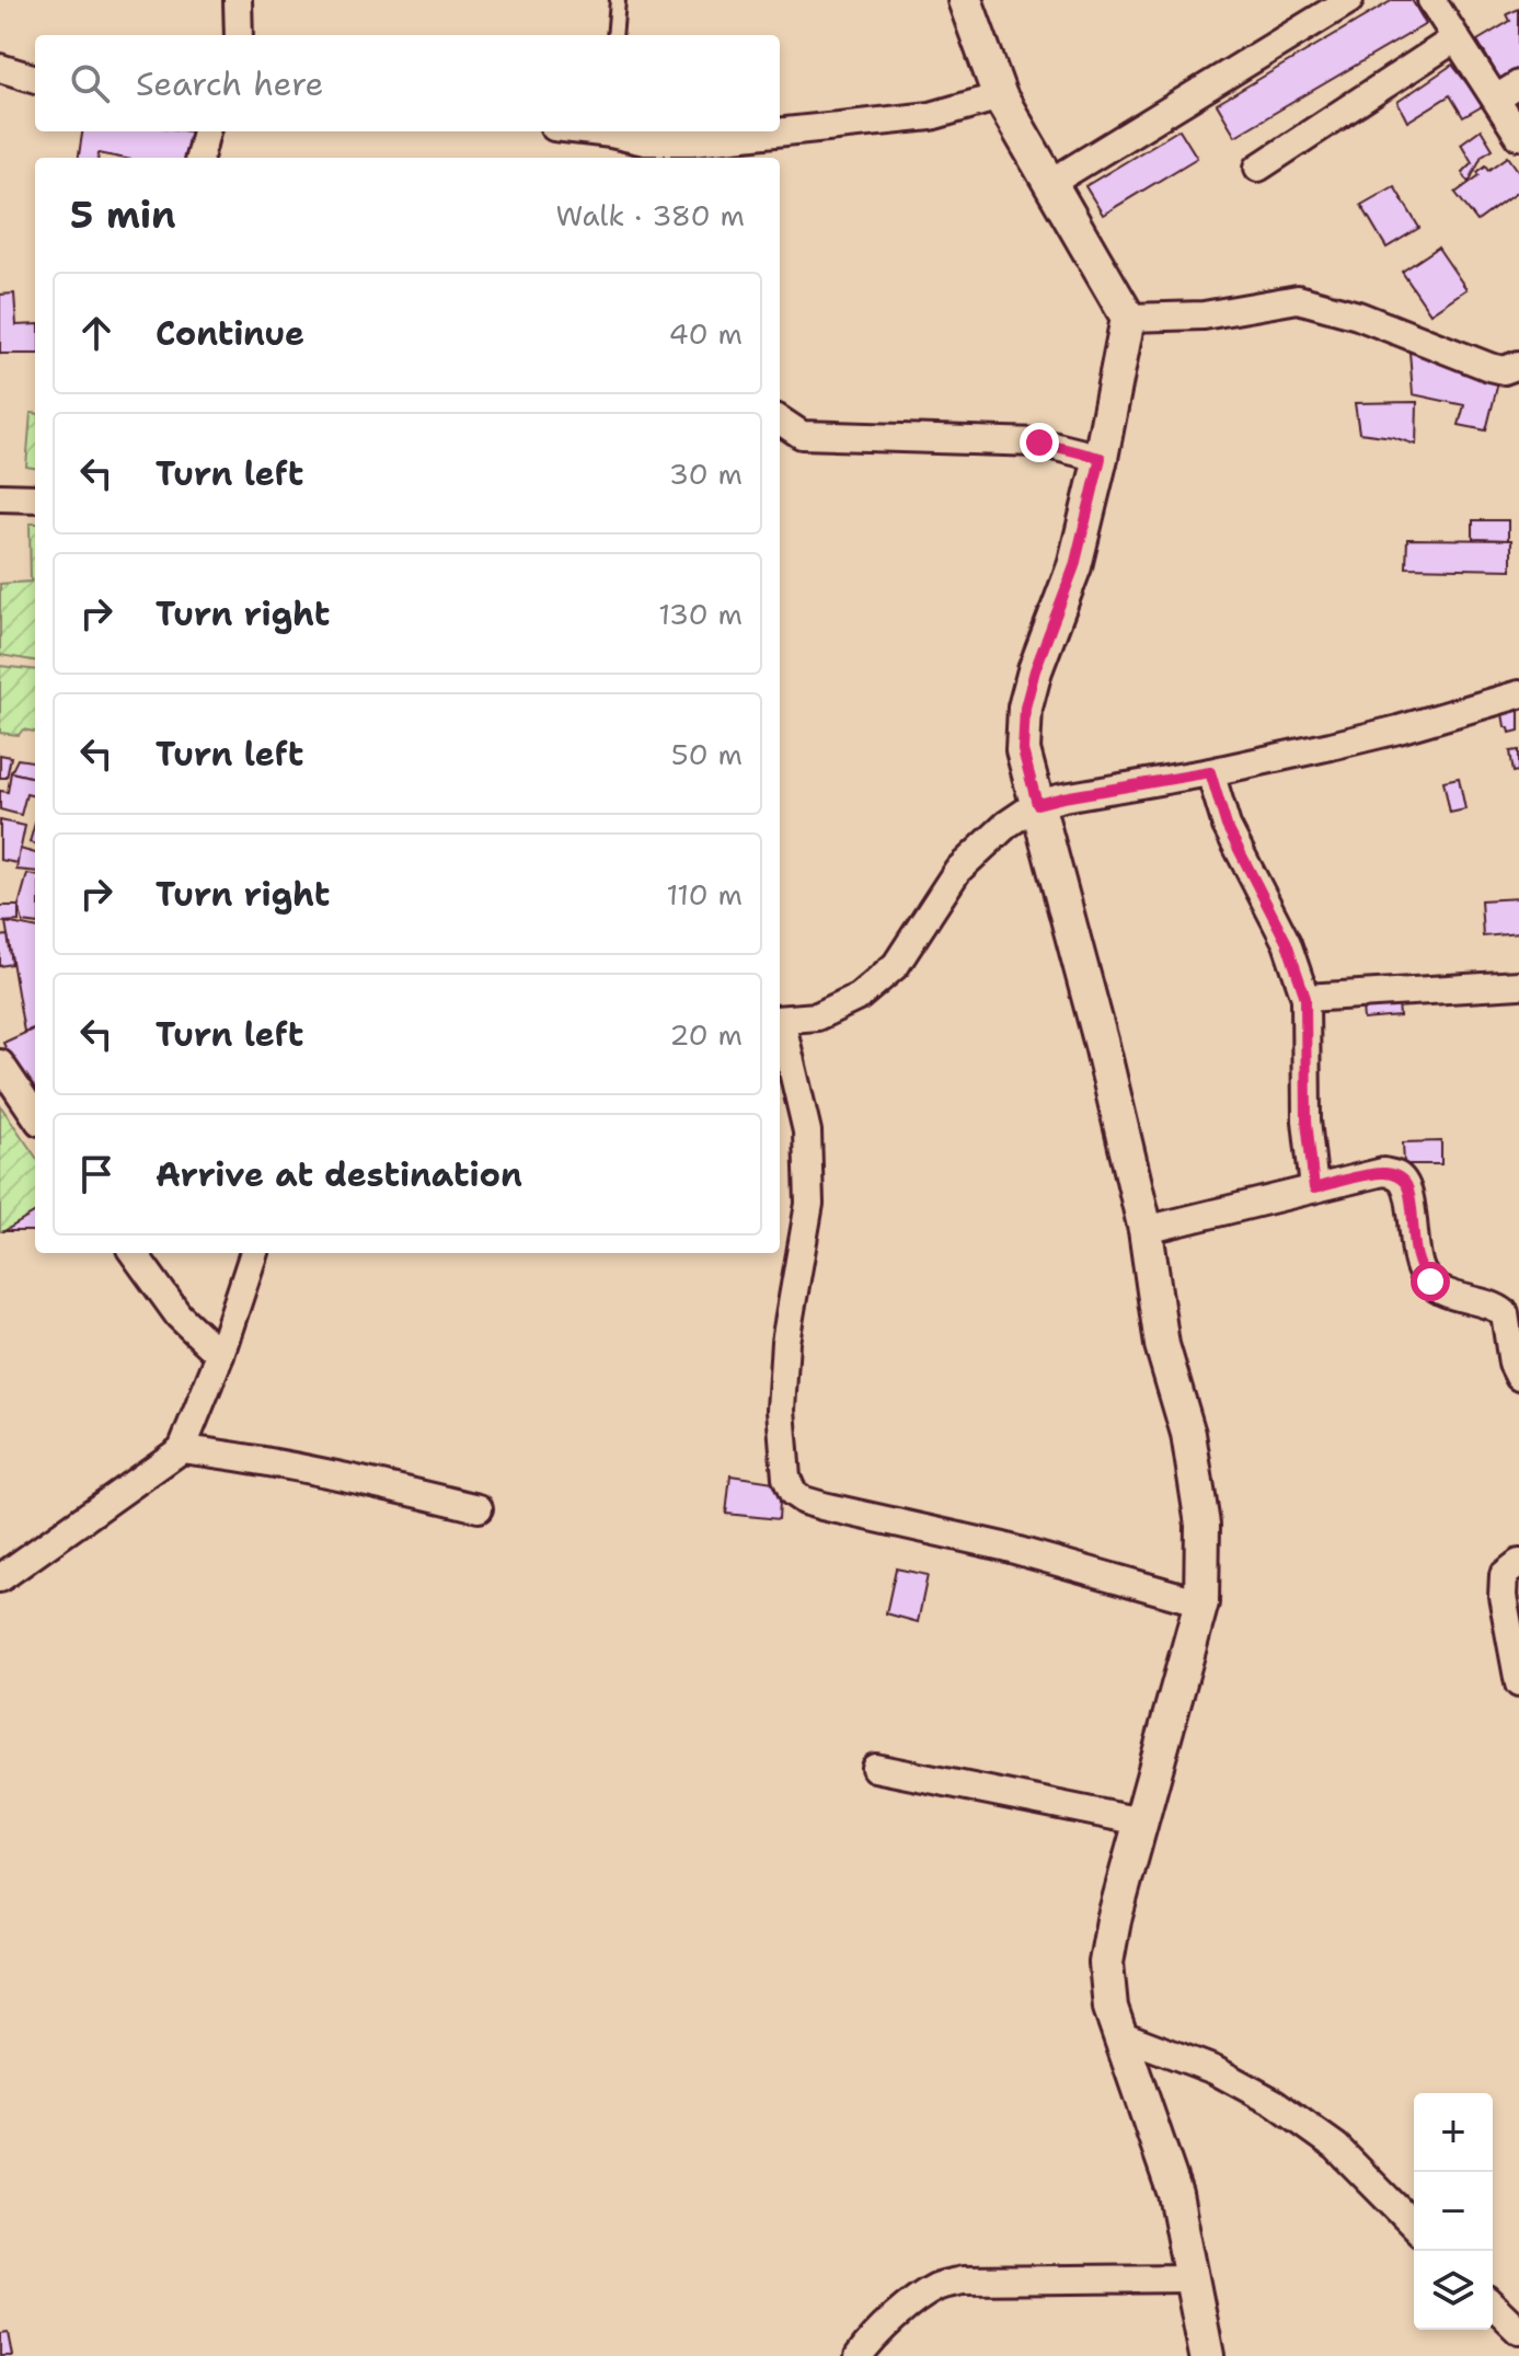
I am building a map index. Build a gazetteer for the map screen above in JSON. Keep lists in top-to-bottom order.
{
  "page": {
    "search": "Search here",
    "heading": ["5 min", "Walk · 380 m"],
    "list": [
      ["Continue", "40 m"],
      ["Turn left", "30 m"],
      ["Turn right", "130 m"],
      ["Turn left", "50 m"],
      ["Turn right", "110 m"],
      ["Turn left", "20 m"],
      "Arrive at destination"
    ],
    "map_buttons": ["+", "−"]
  }
}
